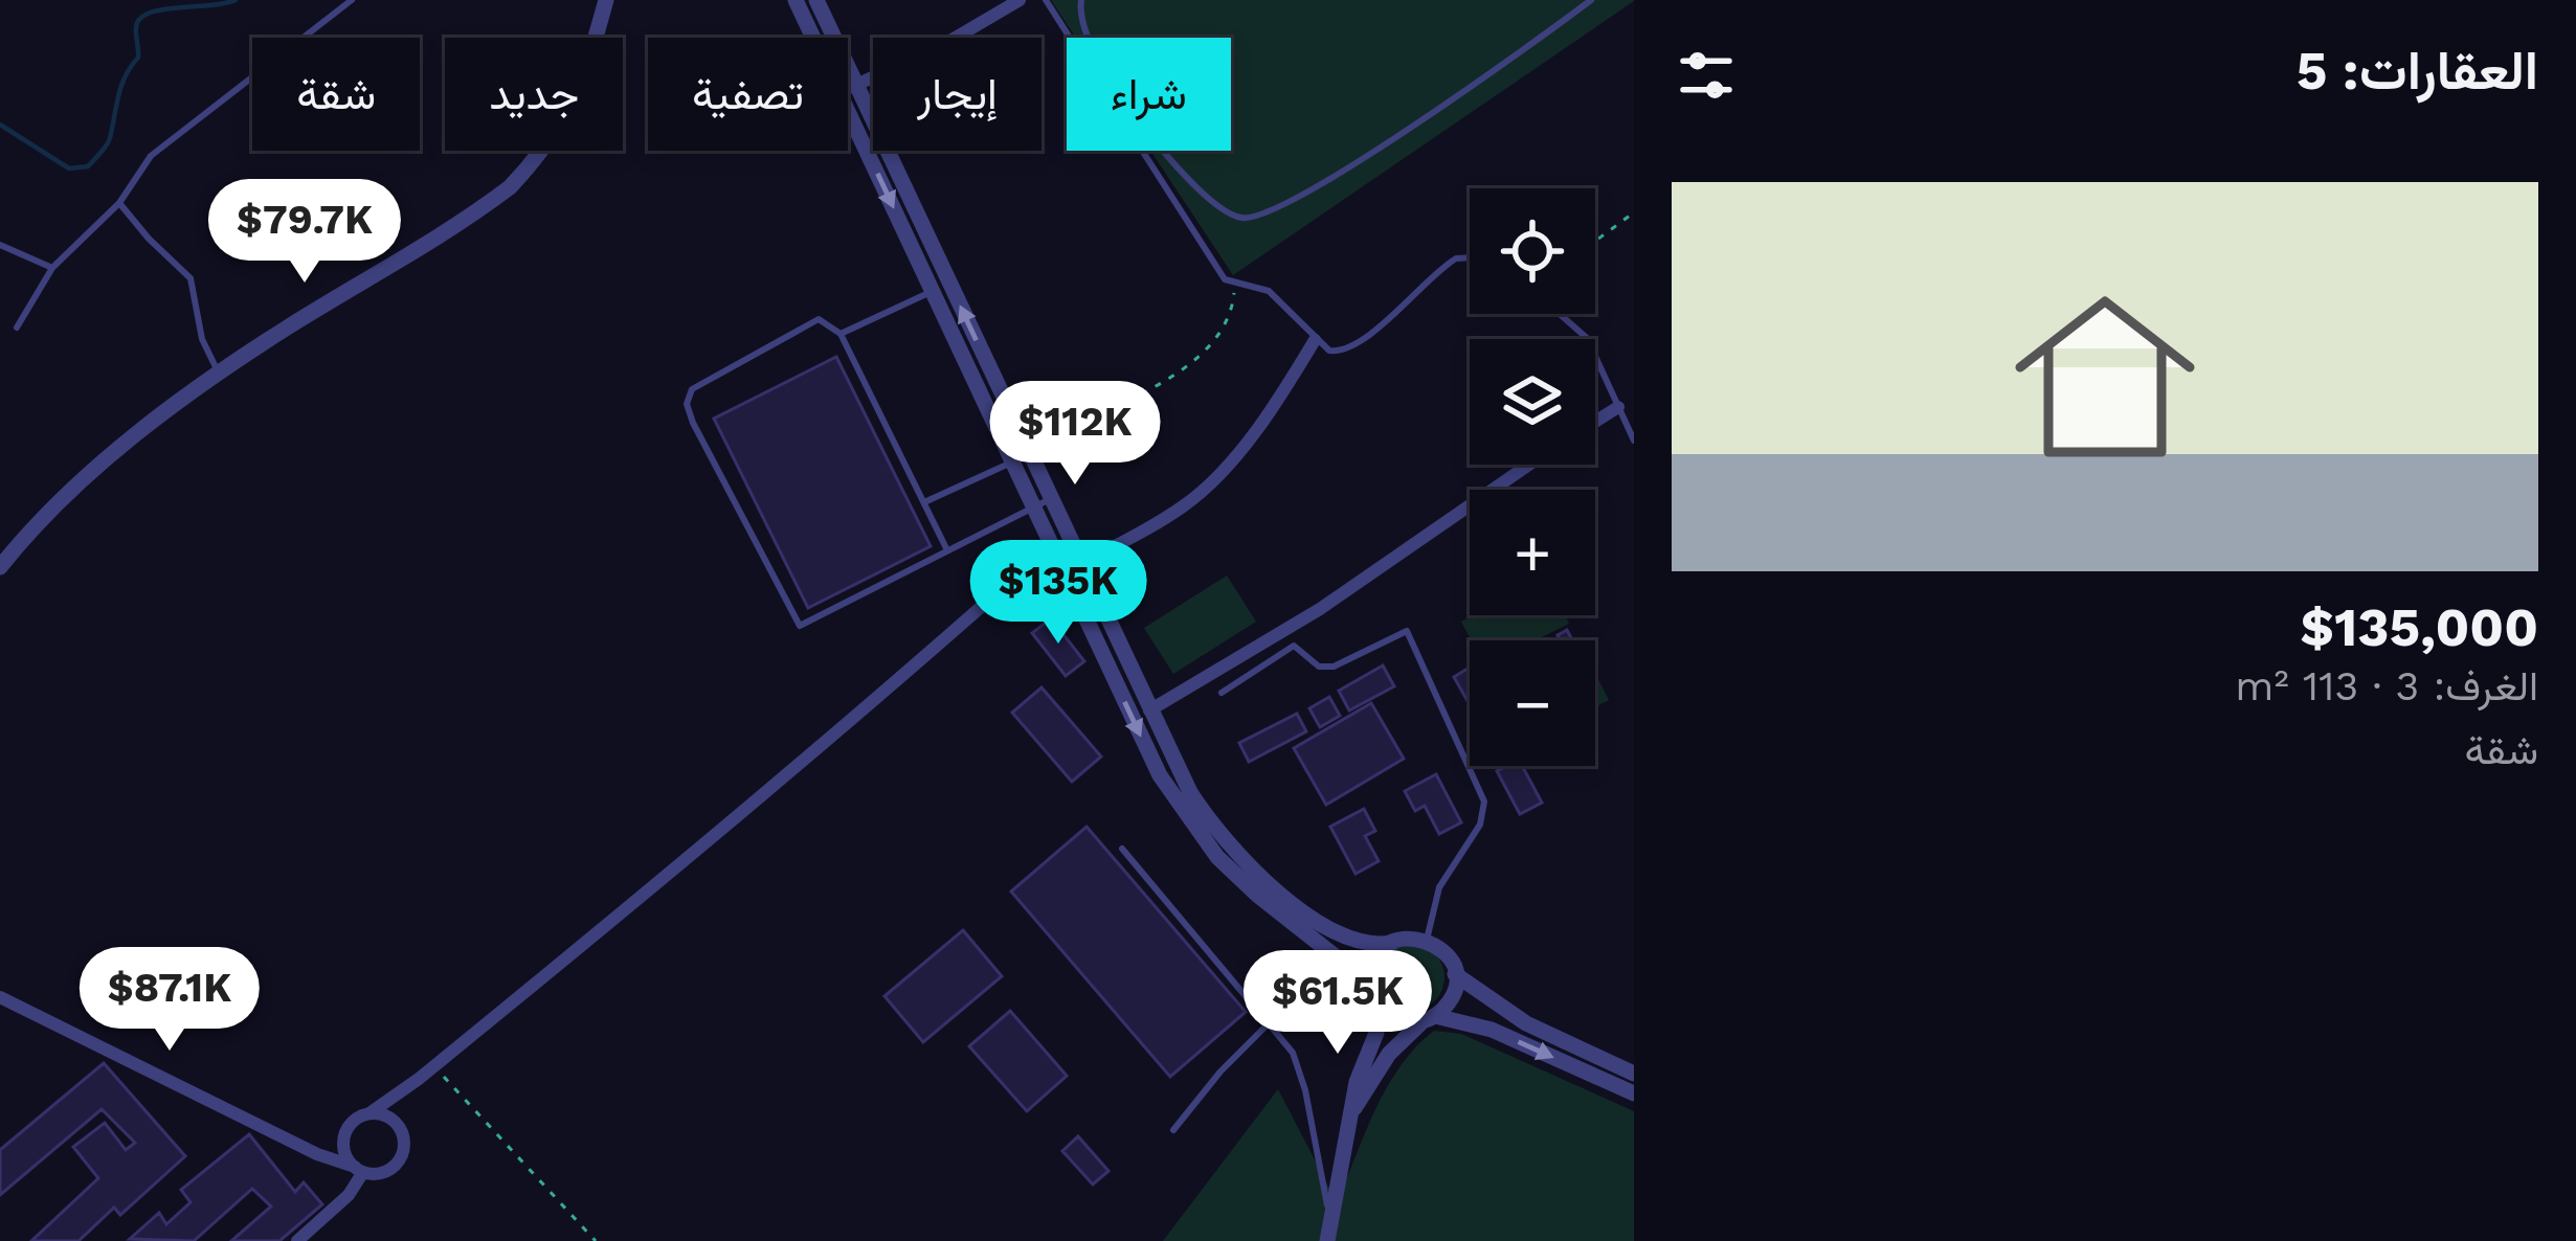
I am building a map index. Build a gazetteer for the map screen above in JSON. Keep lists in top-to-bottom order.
{
  "page": {
    "heading": "العقارات: 5",
    "chip": [
      "شراء",
      "إيجار",
      "تصفية",
      "جديد",
      "شقة"
    ],
    "list": [
      {
        "name": "$135,000",
        "note": "الغرف: 3 · 113 m² · شقة"
      }
    ],
    "price": [
      "$79.7K",
      "$112K",
      "$135K",
      "$87.1K",
      "$61.5K"
    ],
    "map_buttons": ["+", "−"]
  }
}
